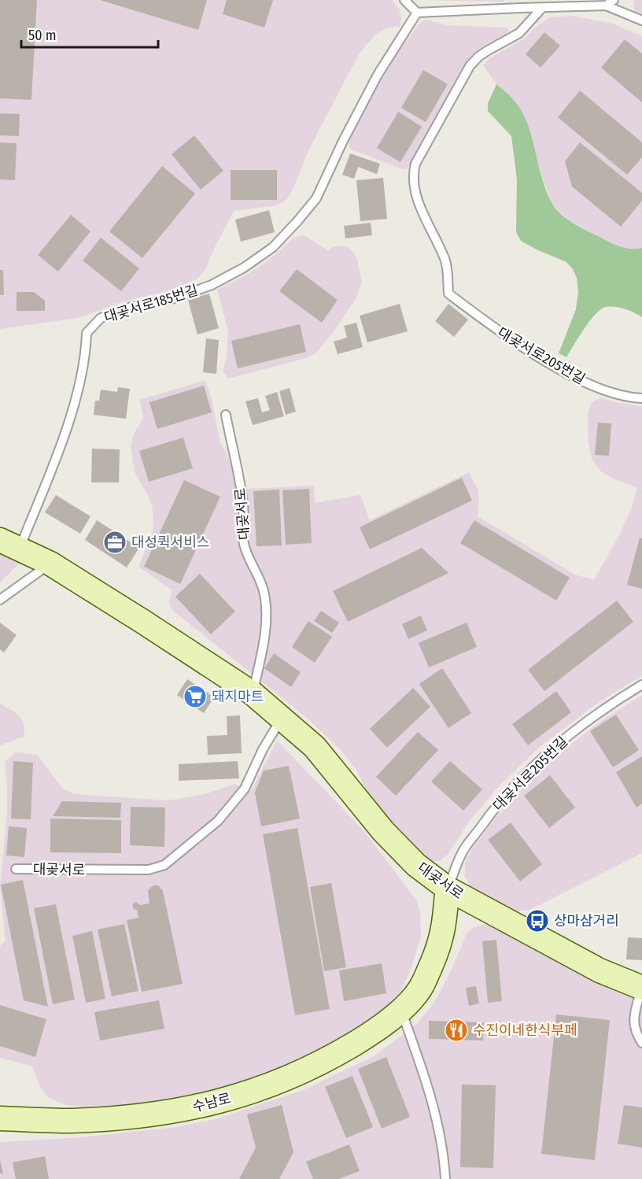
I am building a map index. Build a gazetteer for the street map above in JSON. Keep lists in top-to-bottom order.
{
  "streets": {
    "street": ["대곶서로", "수남로"],
    "lane": ["대곶서로185번길", "대곶서로205번길"]
  },
  "crossings": [
    ["대곶서로185번길", "대곶서로"],
    ["대곶서로205번길", "대곶서로"],
    ["대곶서로205번길", "수남로"],
    ["대곶서로", "수남로"]
  ],
  "places": {
    "office": ["대성퀵서비스"],
    "supermarket": ["돼지마트"],
    "bus stop": ["상마삼거리"],
    "restaurant": ["수진이네한식부페"]
  },
  "scale_bar": "50 m"
}
